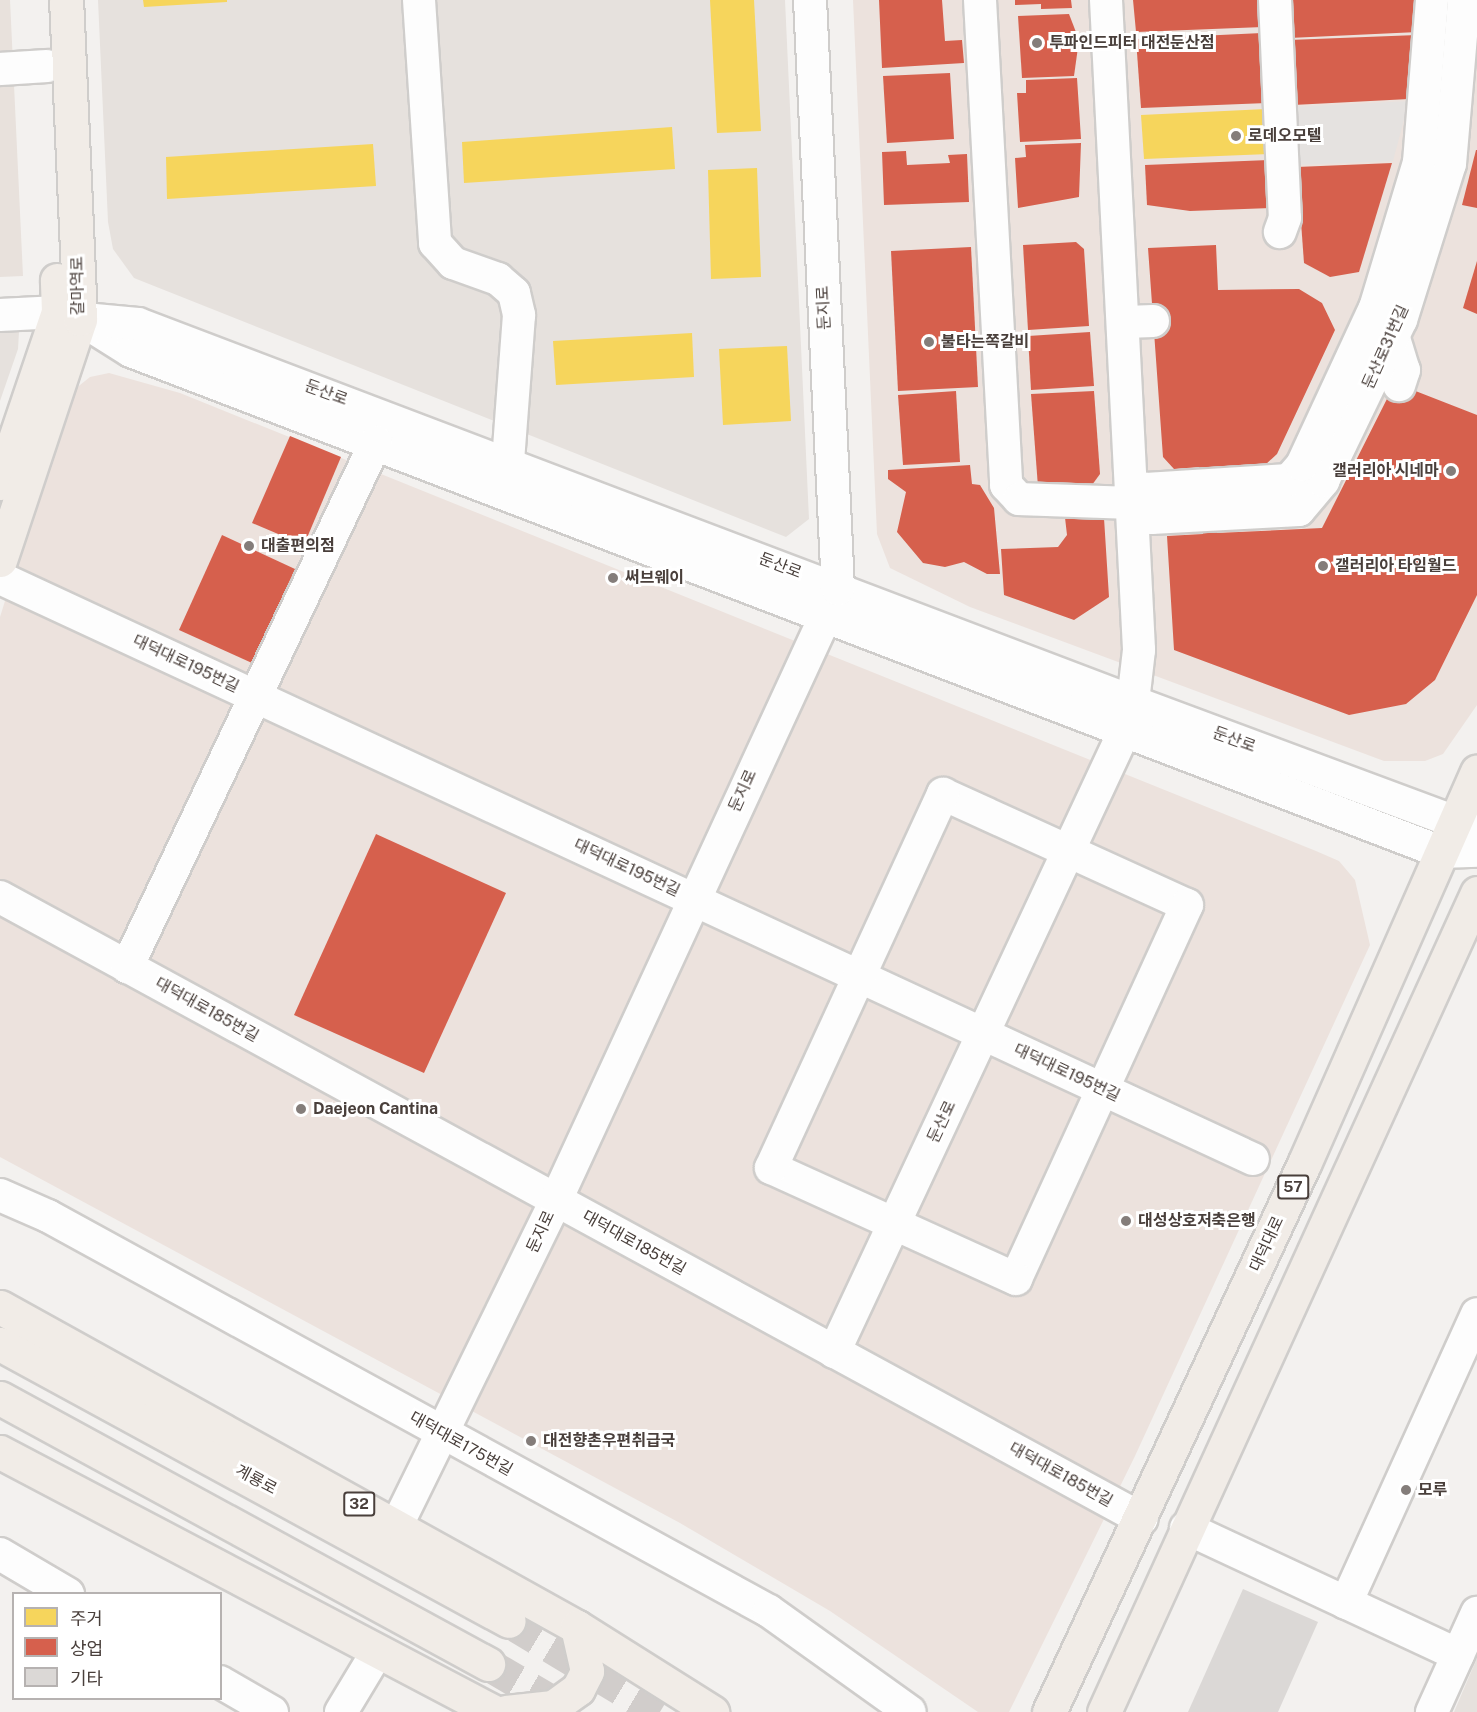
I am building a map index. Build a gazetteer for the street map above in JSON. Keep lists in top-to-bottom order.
{
  "streets": {
    "main road": [
      "갈마역로",
      "57",
      "대덕대로",
      "계룡로",
      "32"
    ],
    "street": [
      "둔지로",
      "둔산로31번길",
      "둔산로",
      "대덕대로195번길",
      "대덕대로185번길",
      "대덕대로175번길"
    ]
  },
  "crossings": [
    ["갈마역로", "둔산로"],
    ["둔지로", "둔산로"],
    ["둔지로", "대덕대로195번길"],
    ["둔지로", "대덕대로185번길"],
    ["둔지로", "대덕대로175번길"],
    ["둔지로", "32"],
    ["둔산로", "대덕대로195번길"],
    ["둔산로", "대덕대로185번길"],
    ["둔산로", "대덕대로"],
    ["대덕대로185번길", "대덕대로"]
  ],
  "places": [
    "투파인드피터 대전둔산점",
    "로데오모텔",
    "불타는쪽갈비",
    "갤러리아 시네마",
    "대출편의점",
    "갤러리아 타임월드",
    "써브웨이",
    "Daejeon Cantina",
    "대성상호저축은행",
    "대전향촌우편취급국",
    "모루"
  ],
  "legend": ["주거", "상업", "기타"]
}
